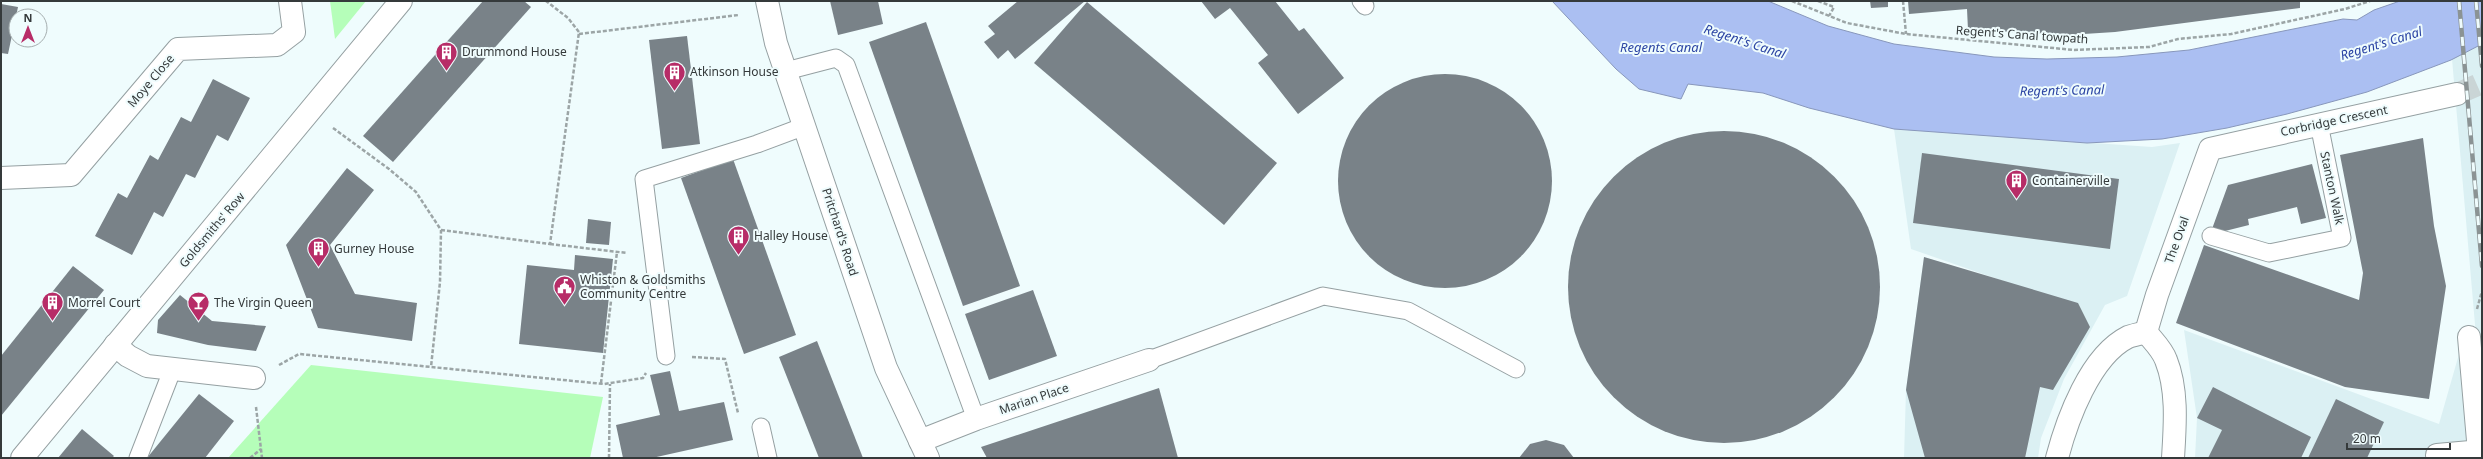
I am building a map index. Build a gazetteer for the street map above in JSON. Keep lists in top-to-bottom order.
{
  "streets": {
    "street": [
      "Moye Close",
      "Corbridge Crescent",
      "Goldsmiths' Row",
      "Pritchard's Road",
      "The Oval",
      "Marian Place"
    ],
    "lane": ["Stanton Walk"],
    "path": ["Regent's Canal towpath"]
  },
  "crossings": [
    ["Corbridge Crescent", "Stanton Walk"],
    ["Corbridge Crescent", "The Oval"],
    ["Pritchard's Road", "Marian Place"]
  ],
  "water": ["Regent's Canal", "Regents Canal"],
  "places": {
    "building": [
      "Drummond House",
      "Atkinson House",
      "Containerville",
      "Halley House",
      "Gurney House",
      "Morrel Court"
    ],
    "public building": ["Whiston & Goldsmiths Community Centre"],
    "bar": ["The Virgin Queen"]
  },
  "scale_bar": "20 m",
  "north": "top"
}
